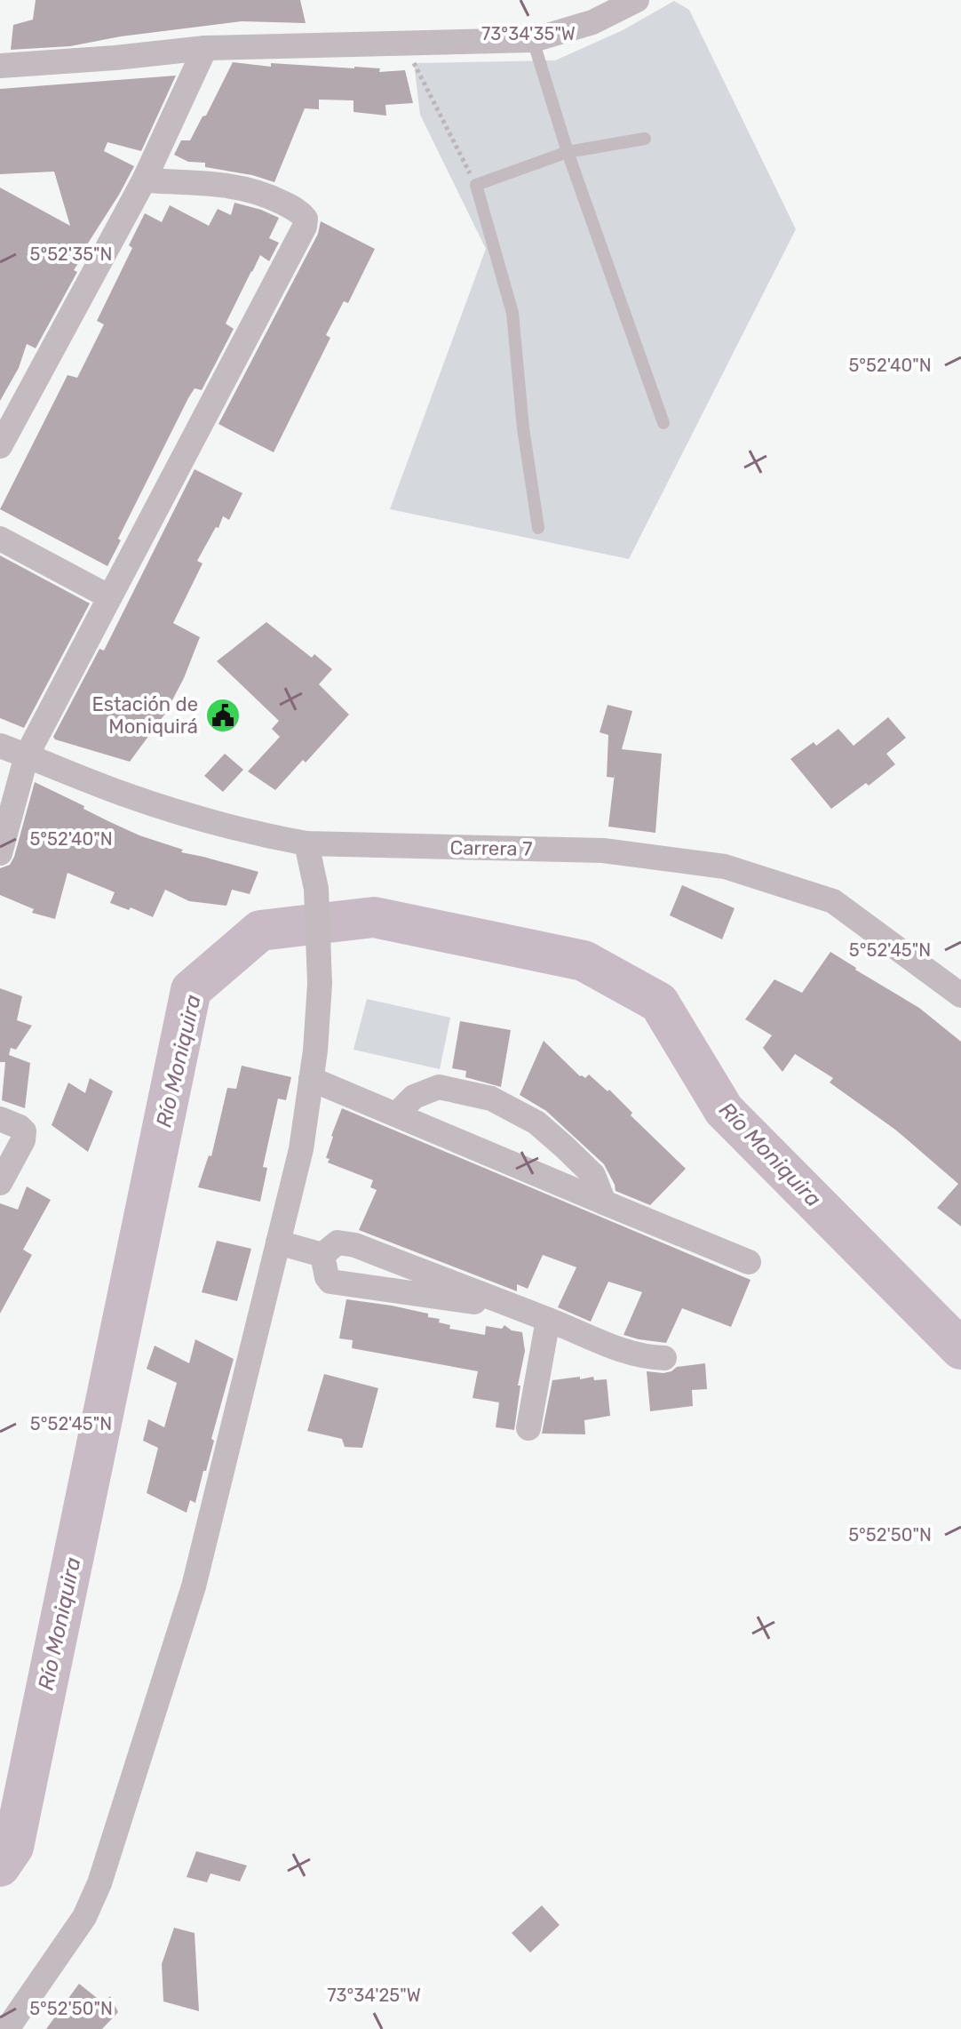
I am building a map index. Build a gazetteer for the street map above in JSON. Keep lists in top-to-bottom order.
{
  "streets": {
    "street": ["Carrera 7"]
  },
  "water": ["Río Moniquira"],
  "places": {
    "public building": ["Estación de Moniquirá"]
  },
  "coordinates": [
    "73°34'35\"W",
    "5°52'35\"N",
    "5°52'40\"N",
    "5°52'45\"N",
    "5°52'50\"N",
    "73°34'25\"W"
  ]
}
